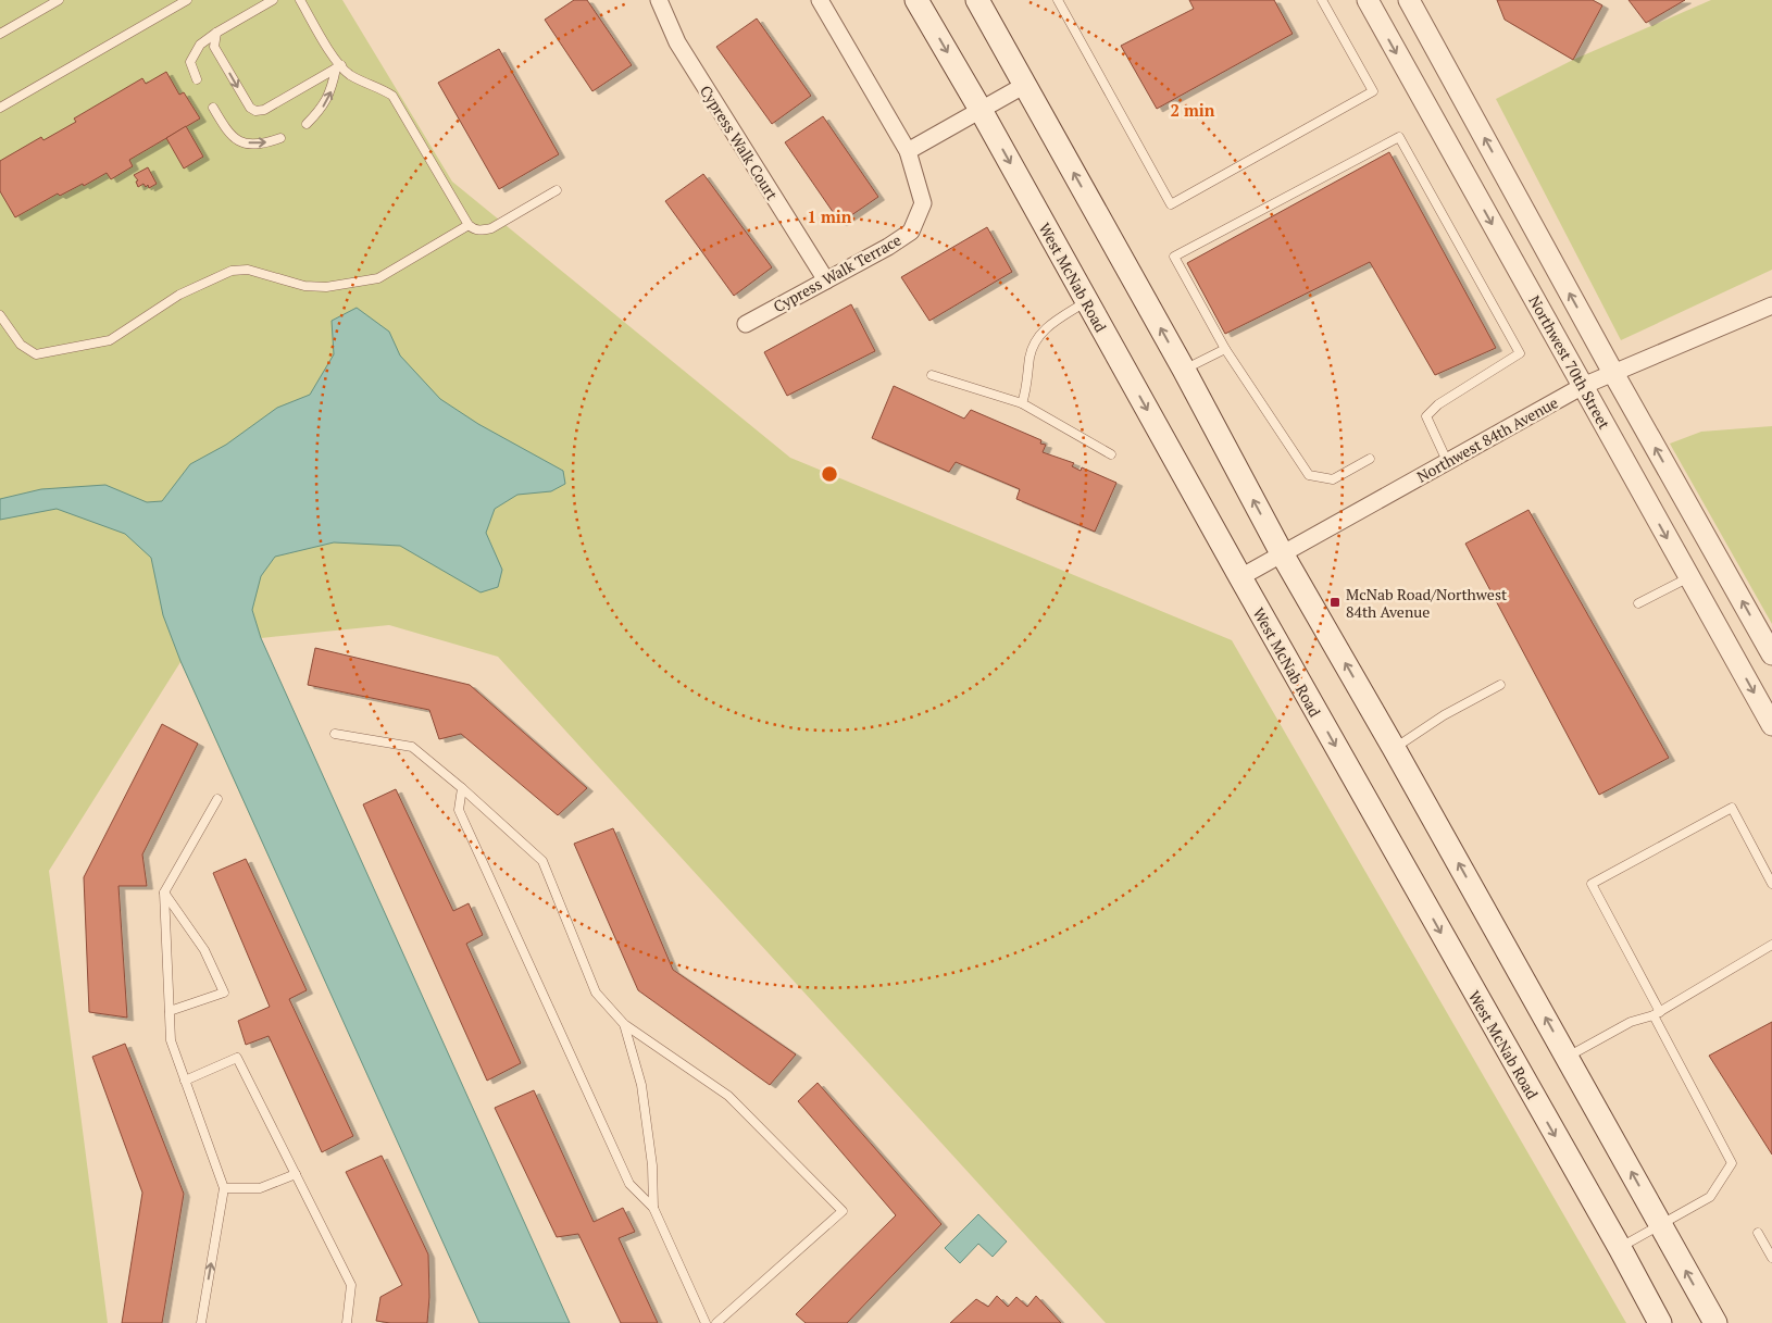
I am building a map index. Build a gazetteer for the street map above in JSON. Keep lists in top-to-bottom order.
{
  "streets": {
    "main road": ["West McNab Road"],
    "street": [
      "Cypress Walk Court",
      "Cypress Walk Terrace",
      "Northwest 70th Street",
      "Northwest 84th Avenue"
    ]
  },
  "crossings": [
    ["Cypress Walk Court", "Cypress Walk Terrace"],
    ["West McNab Road", "Northwest 84th Avenue"],
    ["Northwest 70th Street", "Northwest 84th Avenue"]
  ],
  "places": {
    "transit": ["McNab Road/Northwest 84th Avenue"]
  },
  "rings": ["2 min", "1 min"]
}
